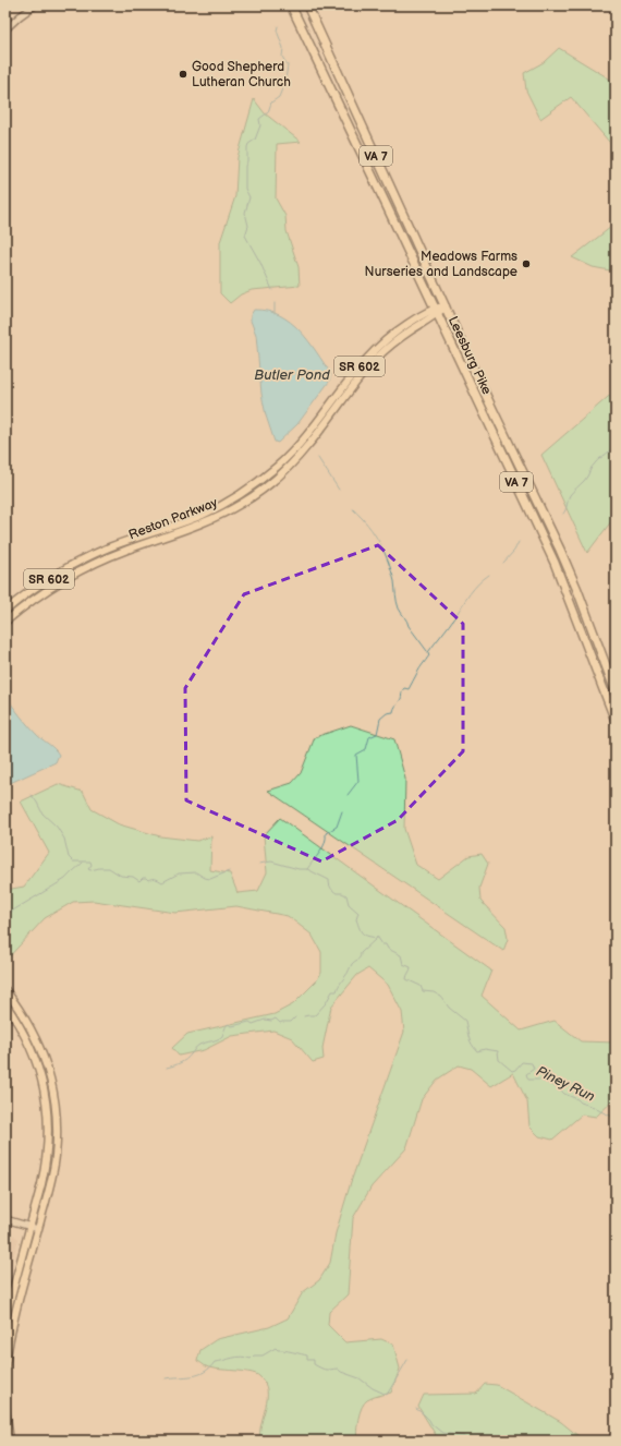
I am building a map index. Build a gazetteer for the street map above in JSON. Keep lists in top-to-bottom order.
{
  "streets": {
    "highway": ["VA 7", "Leesburg Pike"],
    "main road": ["SR 602", "Reston Parkway"]
  },
  "crossings": [
    ["Leesburg Pike", "Reston Parkway"]
  ],
  "water": ["Butler Pond", "Piney Run"],
  "places": ["Good Shepherd Lutheran Church", "Meadows Farms Nurseries and Landscape"]
}
